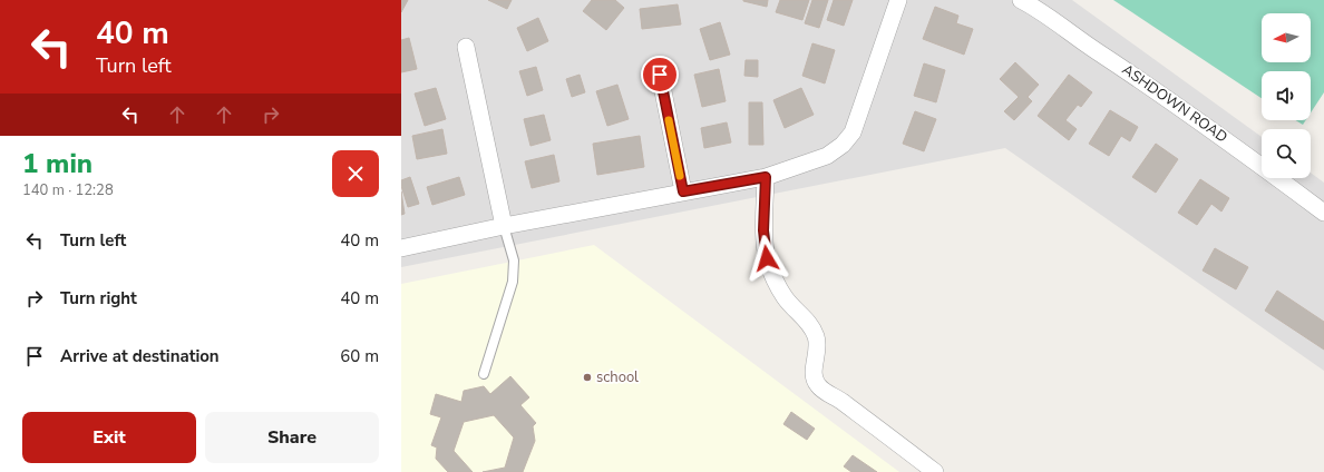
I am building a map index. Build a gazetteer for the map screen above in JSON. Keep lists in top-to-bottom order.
{
  "streets": {
    "street": ["ASHDOWN ROAD"]
  },
  "places": ["school"],
  "north": "left",
  "page": {
    "turn": ["40 m", "Turn left"],
    "heading": ["1 min", "140 m · 12:28"],
    "list": [
      {
        "name": "Turn left",
        "value": "40 m"
      },
      {
        "name": "Turn right",
        "value": "40 m"
      },
      {
        "name": "Arrive at destination",
        "value": "60 m"
      }
    ],
    "buttons": ["Exit", "Share"]
  }
}
